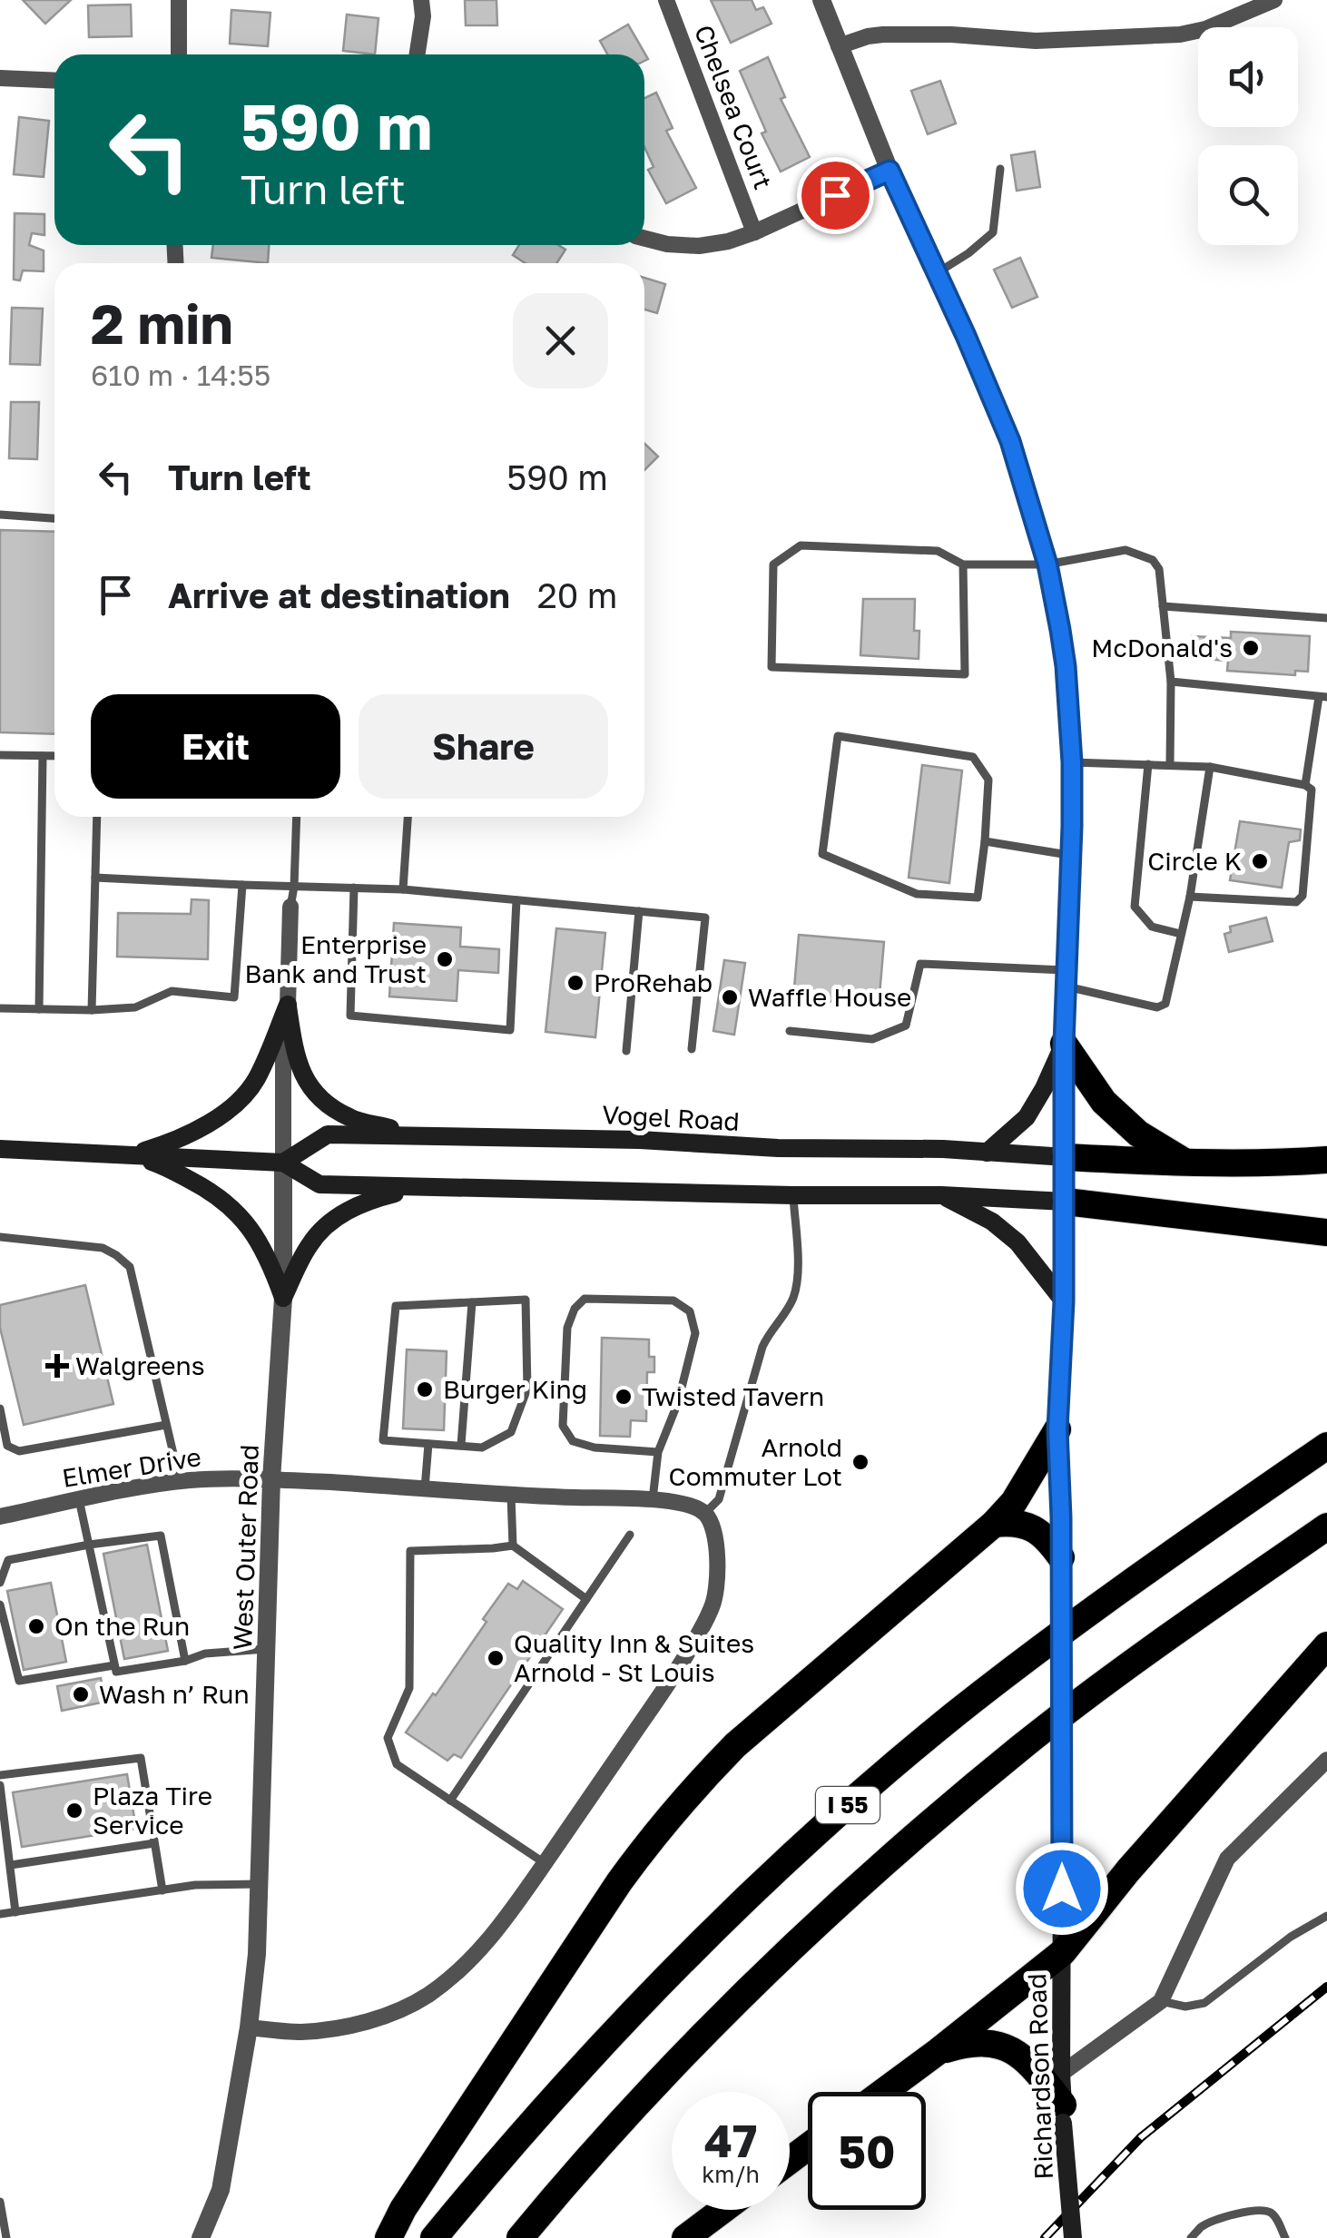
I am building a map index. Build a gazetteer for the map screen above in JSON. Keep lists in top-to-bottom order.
{
  "streets": {
    "highway": ["I 55"],
    "main road": ["Vogel Road", "Richardson Road"],
    "street": ["Chelsea Court", "Elmer Drive", "West Outer Road"]
  },
  "crossings": [
    ["Vogel Road", "West Outer Road"],
    ["Elmer Drive", "West Outer Road"]
  ],
  "places": {
    "other": [
      "McDonald's",
      "Circle K",
      "Enterprise Bank and Trust",
      "ProRehab",
      "Waffle House",
      "Burger King",
      "Twisted Tavern",
      "Arnold Commuter Lot",
      "On the Run",
      "Quality Inn & Suites Arnold - St Louis",
      "Wash n’ Run",
      "Plaza Tire Service"
    ],
    "health": ["Walgreens"]
  },
  "page": {
    "turn": ["590 m", "Turn left"],
    "heading": ["2 min", "610 m · 14:55"],
    "list": [
      {
        "name": "Turn left",
        "value": "590 m"
      },
      {
        "name": "Arrive at destination",
        "value": "20 m"
      }
    ],
    "buttons": ["Exit", "Share"],
    "speed": "47 km/h",
    "limit": "50"
  }
}
